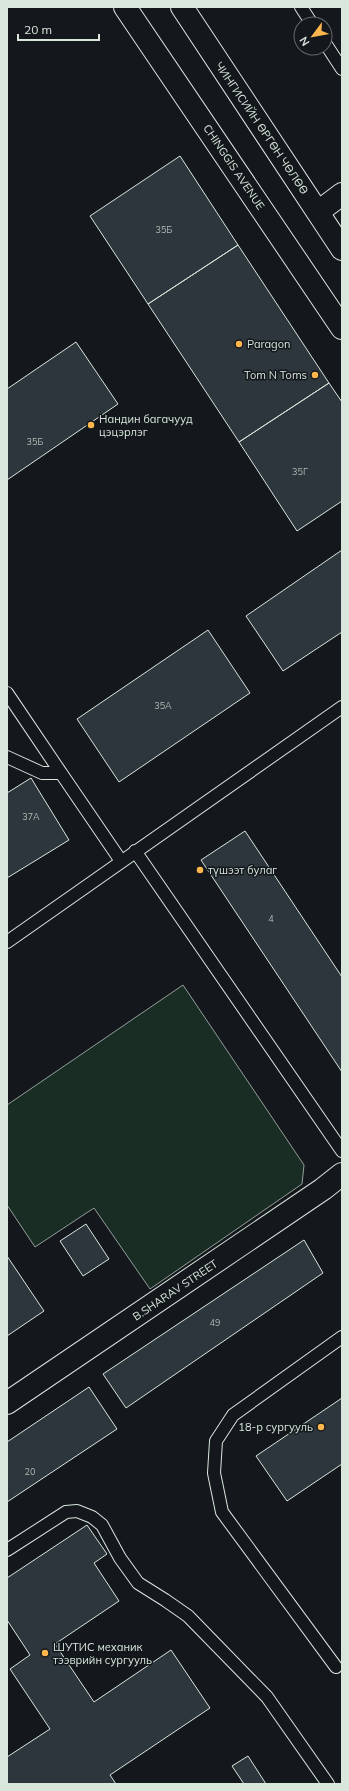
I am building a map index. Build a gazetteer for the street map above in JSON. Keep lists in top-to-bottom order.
{
  "streets": {
    "main road": ["ЧИНГИСИЙН ӨРГӨН ЧӨЛӨӨ", "CHINGGIS AVENUE", "B.SHARAV STREET"]
  },
  "places": [
    "Paragon",
    "Tom N Toms",
    "Нандин багачууд цэцэрлэг",
    "түшээт булаг",
    "18-р сургууль",
    "ШУТИС механик тээврийн сургууль"
  ],
  "house_numbers": [
    "35Б",
    "35Б",
    "35Г",
    "35А",
    "37А",
    "4",
    "49",
    "20"
  ],
  "scale_bar": "20 m",
  "north": "bottom left"
}
